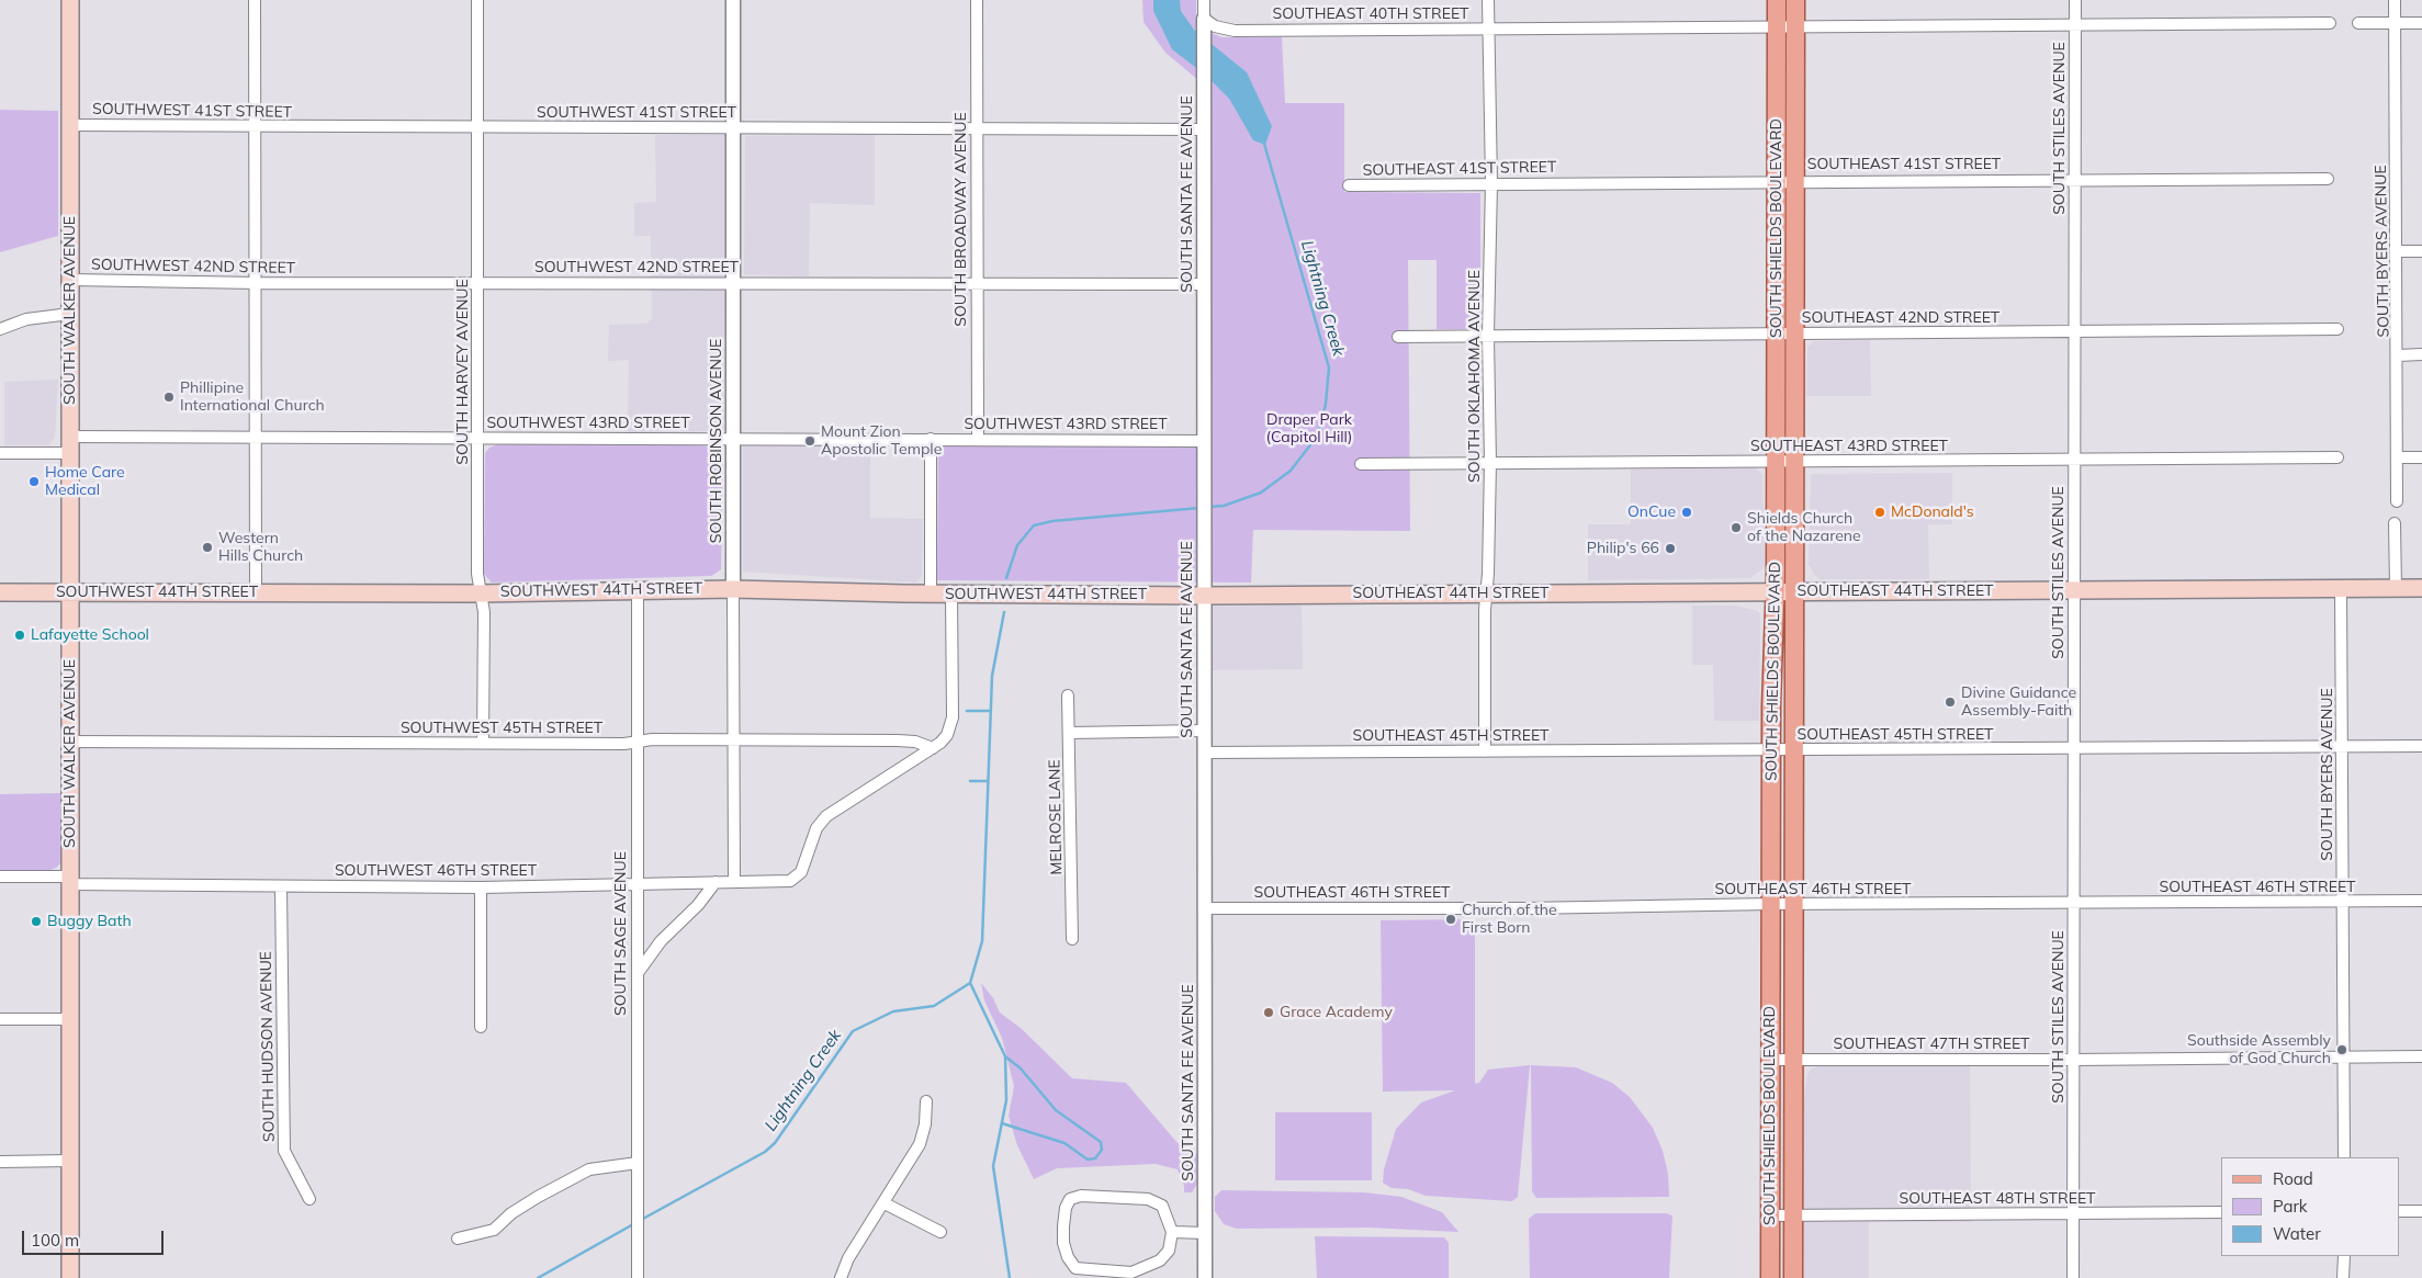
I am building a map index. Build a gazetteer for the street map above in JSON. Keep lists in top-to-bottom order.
{
  "streets": {
    "main road": [
      "SOUTH SHIELDS BOULEVARD",
      "SOUTH WALKER AVENUE",
      "SOUTHWEST 44TH STREET",
      "SOUTHEAST 44TH STREET"
    ],
    "street": [
      "SOUTHEAST 40TH STREET",
      "SOUTHWEST 41ST STREET",
      "SOUTH STILES AVENUE",
      "SOUTHEAST 41ST STREET",
      "SOUTH SANTA FE AVENUE",
      "SOUTH BROADWAY AVENUE",
      "SOUTH BYERS AVENUE",
      "SOUTHWEST 42ND STREET",
      "SOUTHEAST 42ND STREET",
      "SOUTH HARVEY AVENUE",
      "SOUTH OKLAHOMA AVENUE",
      "SOUTHWEST 43RD STREET",
      "SOUTH ROBINSON AVENUE",
      "SOUTHEAST 43RD STREET",
      "SOUTHWEST 45TH STREET",
      "SOUTHEAST 45TH STREET",
      "MELROSE LANE",
      "SOUTHWEST 46TH STREET",
      "SOUTHEAST 46TH STREET",
      "SOUTH SAGE AVENUE",
      "SOUTHEAST 47TH STREET",
      "SOUTH HUDSON AVENUE",
      "SOUTHEAST 48TH STREET"
    ]
  },
  "crossings": [
    ["SOUTHEAST 40TH STREET", "SOUTH STILES AVENUE"],
    ["SOUTHEAST 40TH STREET", "SOUTH SANTA FE AVENUE"],
    ["SOUTHEAST 40TH STREET", "SOUTH SHIELDS BOULEVARD"],
    ["SOUTHEAST 40TH STREET", "SOUTH OKLAHOMA AVENUE"],
    ["SOUTHWEST 41ST STREET", "SOUTH SANTA FE AVENUE"],
    ["SOUTHWEST 41ST STREET", "SOUTH BROADWAY AVENUE"],
    ["SOUTHWEST 41ST STREET", "SOUTH WALKER AVENUE"],
    ["SOUTHWEST 41ST STREET", "SOUTH HARVEY AVENUE"],
    ["SOUTHWEST 41ST STREET", "SOUTH ROBINSON AVENUE"],
    ["SOUTH STILES AVENUE", "SOUTHEAST 41ST STREET"],
    ["SOUTH STILES AVENUE", "SOUTHEAST 42ND STREET"],
    ["SOUTH STILES AVENUE", "SOUTHEAST 43RD STREET"],
    ["SOUTH STILES AVENUE", "SOUTHEAST 44TH STREET"],
    ["SOUTH STILES AVENUE", "SOUTHEAST 45TH STREET"],
    ["SOUTH STILES AVENUE", "SOUTHEAST 46TH STREET"],
    ["SOUTH STILES AVENUE", "SOUTHEAST 47TH STREET"],
    ["SOUTH STILES AVENUE", "SOUTHEAST 48TH STREET"],
    ["SOUTHEAST 41ST STREET", "SOUTH SHIELDS BOULEVARD"],
    ["SOUTHEAST 41ST STREET", "SOUTH OKLAHOMA AVENUE"],
    ["SOUTH SANTA FE AVENUE", "SOUTHWEST 42ND STREET"],
    ["SOUTH SANTA FE AVENUE", "SOUTHWEST 43RD STREET"],
    ["SOUTH SANTA FE AVENUE", "SOUTHWEST 44TH STREET"],
    ["SOUTH SANTA FE AVENUE", "SOUTHEAST 44TH STREET"],
    ["SOUTH SANTA FE AVENUE", "SOUTHEAST 45TH STREET"],
    ["SOUTH SANTA FE AVENUE", "SOUTHEAST 46TH STREET"],
    ["SOUTH BROADWAY AVENUE", "SOUTHWEST 42ND STREET"],
    ["SOUTH BROADWAY AVENUE", "SOUTHWEST 43RD STREET"],
    ["SOUTH SHIELDS BOULEVARD", "SOUTHEAST 42ND STREET"],
    ["SOUTH SHIELDS BOULEVARD", "SOUTHEAST 43RD STREET"],
    ["SOUTH SHIELDS BOULEVARD", "SOUTHEAST 44TH STREET"],
    ["SOUTH SHIELDS BOULEVARD", "SOUTHEAST 45TH STREET"],
    ["SOUTH SHIELDS BOULEVARD", "SOUTHEAST 46TH STREET"],
    ["SOUTH SHIELDS BOULEVARD", "SOUTHEAST 47TH STREET"],
    ["SOUTH SHIELDS BOULEVARD", "SOUTHEAST 48TH STREET"],
    ["SOUTH BYERS AVENUE", "SOUTHEAST 44TH STREET"],
    ["SOUTH BYERS AVENUE", "SOUTHEAST 45TH STREET"],
    ["SOUTH BYERS AVENUE", "SOUTHEAST 46TH STREET"],
    ["SOUTH BYERS AVENUE", "SOUTHEAST 47TH STREET"],
    ["SOUTHWEST 42ND STREET", "SOUTH WALKER AVENUE"],
    ["SOUTHWEST 42ND STREET", "SOUTH HARVEY AVENUE"],
    ["SOUTHWEST 42ND STREET", "SOUTH ROBINSON AVENUE"],
    ["SOUTH WALKER AVENUE", "SOUTHWEST 43RD STREET"],
    ["SOUTH WALKER AVENUE", "SOUTHWEST 44TH STREET"],
    ["SOUTH WALKER AVENUE", "SOUTHWEST 45TH STREET"],
    ["SOUTH WALKER AVENUE", "SOUTHWEST 46TH STREET"],
    ["SOUTHEAST 42ND STREET", "SOUTH OKLAHOMA AVENUE"],
    ["SOUTH HARVEY AVENUE", "SOUTHWEST 43RD STREET"],
    ["SOUTH HARVEY AVENUE", "SOUTHWEST 44TH STREET"],
    ["SOUTH HARVEY AVENUE", "SOUTHWEST 45TH STREET"],
    ["SOUTH OKLAHOMA AVENUE", "SOUTHEAST 43RD STREET"],
    ["SOUTH OKLAHOMA AVENUE", "SOUTHEAST 44TH STREET"],
    ["SOUTH OKLAHOMA AVENUE", "SOUTHEAST 45TH STREET"],
    ["SOUTHWEST 43RD STREET", "SOUTH ROBINSON AVENUE"],
    ["SOUTH ROBINSON AVENUE", "SOUTHWEST 44TH STREET"],
    ["SOUTH ROBINSON AVENUE", "SOUTHWEST 45TH STREET"],
    ["SOUTH ROBINSON AVENUE", "SOUTHWEST 46TH STREET"],
    ["SOUTHWEST 44TH STREET", "SOUTHEAST 44TH STREET"],
    ["SOUTHWEST 44TH STREET", "SOUTH SAGE AVENUE"],
    ["SOUTHWEST 45TH STREET", "SOUTHWEST 46TH STREET"],
    ["SOUTHWEST 45TH STREET", "SOUTH SAGE AVENUE"],
    ["SOUTHWEST 46TH STREET", "SOUTH SAGE AVENUE"],
    ["SOUTHWEST 46TH STREET", "SOUTH HUDSON AVENUE"]
  ],
  "water": ["Lightning Creek"],
  "parks": ["Draper Park (Capitol Hill)"],
  "places": [
    "Phillipine International Church",
    "Mount Zion Apostolic Temple",
    "Home Care Medical",
    "OnCue",
    "McDonald's",
    "Shields Church of the Nazarene",
    "Western Hills Church",
    "Philip's 66",
    "Lafayette School",
    "Divine Guidance Assembly-Faith",
    "Church of the First Born",
    "Buggy Bath",
    "Grace Academy",
    "Southside Assembly of God Church"
  ],
  "legend": ["Road", "Park", "Water"],
  "scale_bar": "100 m"
}
